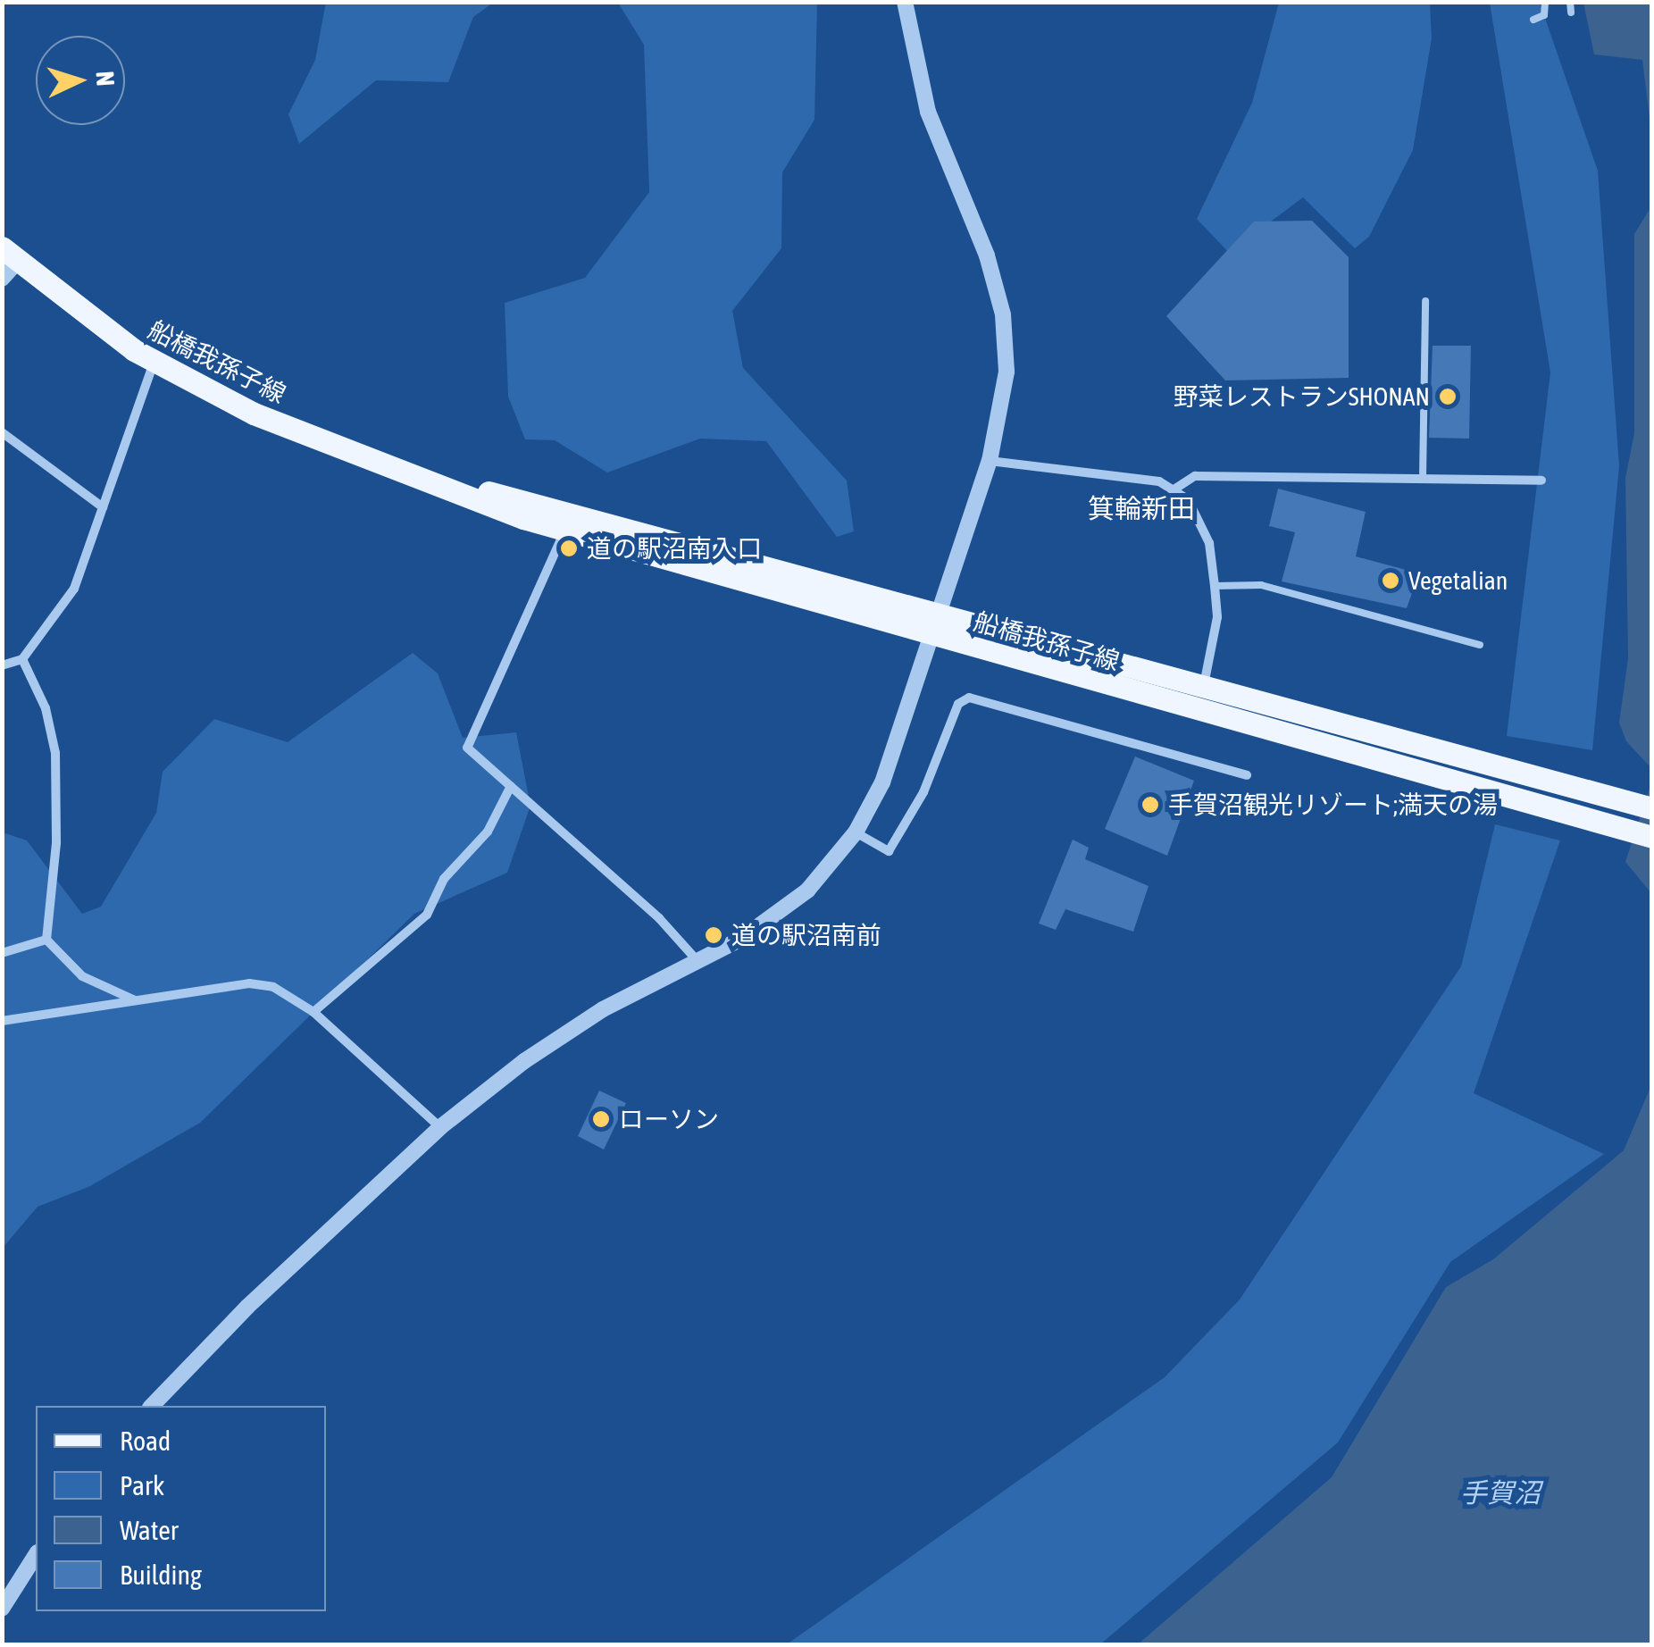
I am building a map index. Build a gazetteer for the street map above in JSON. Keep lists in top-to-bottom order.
{
  "streets": {
    "main road": ["船橋我孫子線"]
  },
  "districts": ["箕輪新田"],
  "water": ["手賀沼"],
  "places": [
    "野菜レストランSHONAN",
    "道の駅沼南入口",
    "Vegetalian",
    "手賀沼観光リゾート;満天の湯",
    "道の駅沼南前",
    "ローソン"
  ],
  "legend": [
    "Road",
    "Park",
    "Water",
    "Building"
  ],
  "north": "right"
}
